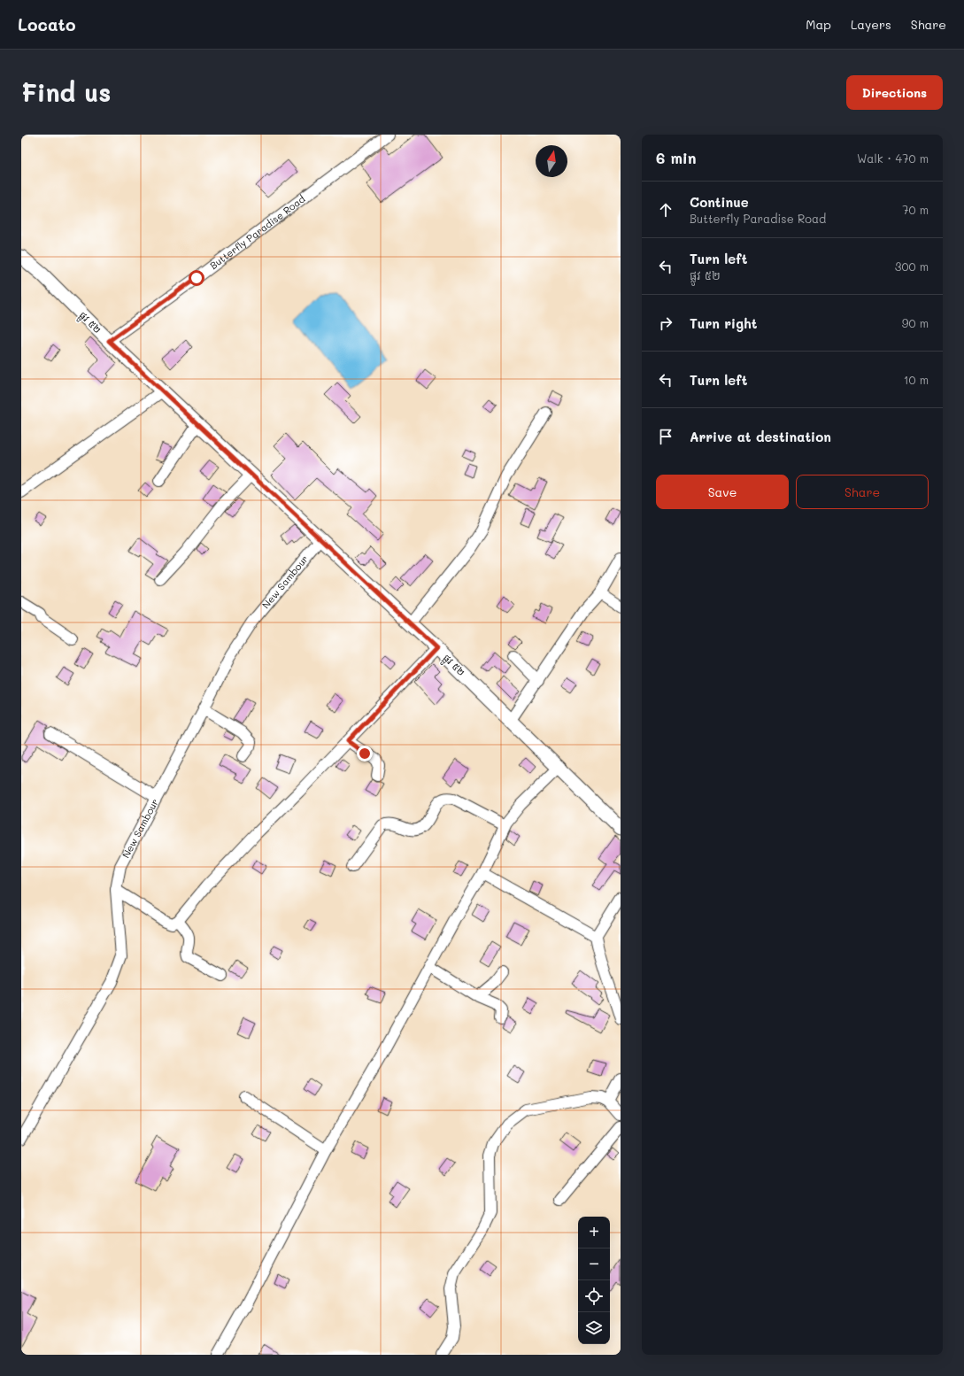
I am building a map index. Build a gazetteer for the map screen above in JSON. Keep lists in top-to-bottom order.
{
  "streets": {
    "street": ["Butterfly Paradise Road", "ផ្លូវ ៥២", "New Sambour"]
  },
  "crossings": [
    ["Butterfly Paradise Road", "ផ្លូវ ៥២"],
    ["ផ្លូវ ៥២", "New Sambour"]
  ],
  "north": "top",
  "page": {
    "header": "Locato",
    "nav": ["Map", "Layers", "Share"],
    "buttons": [
      "Directions",
      ["Save", "Share"]
    ],
    "title": "Find us",
    "heading": ["6 min", "Walk · 470 m"],
    "list": [
      ["Continue", "Butterfly Paradise Road", "70 m"],
      ["Turn left", "ផ្លូវ ៥២", "300 m"],
      ["Turn right", "90 m"],
      ["Turn left", "10 m"],
      "Arrive at destination"
    ],
    "map_buttons": ["+", "−"]
  }
}
